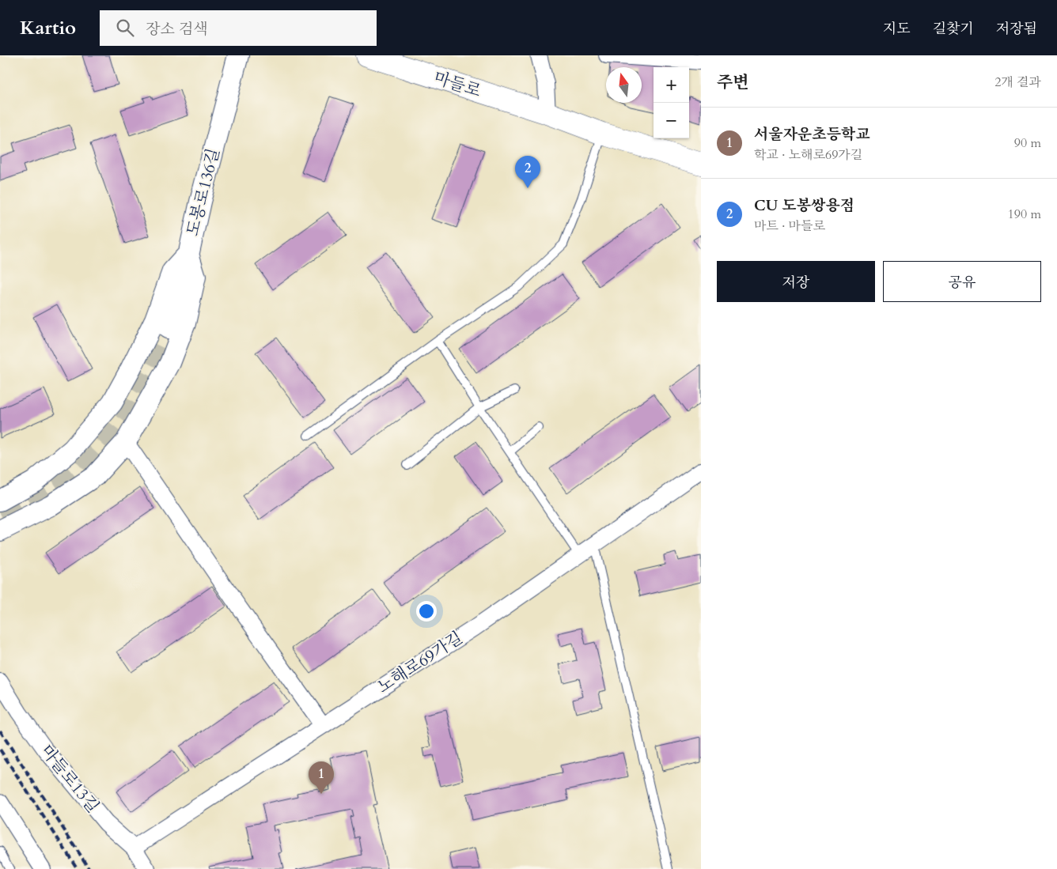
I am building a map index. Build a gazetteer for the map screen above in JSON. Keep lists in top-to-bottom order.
{
  "streets": {
    "main road": ["마들로"],
    "street": ["도봉로136길", "노해로69가길", "마들로13길"]
  },
  "crossings": [
    ["노해로69가길", "마들로13길"]
  ],
  "north": "top",
  "page": {
    "header": "Kartio",
    "search": "장소 검색",
    "nav": ["지도", "길찾기", "저장됨"],
    "heading": ["주변", "2개 결과"],
    "map_buttons": ["+", "−"],
    "list": [
      {
        "mark": "1",
        "name": "서울자운초등학교",
        "note": "학교 · 노해로69가길",
        "value": "90 m"
      },
      {
        "mark": "2",
        "name": "CU 도봉쌍용점",
        "note": "마트 · 마들로",
        "value": "190 m"
      }
    ],
    "pins": ["2", "1"],
    "buttons": ["저장", "공유"]
  }
}
